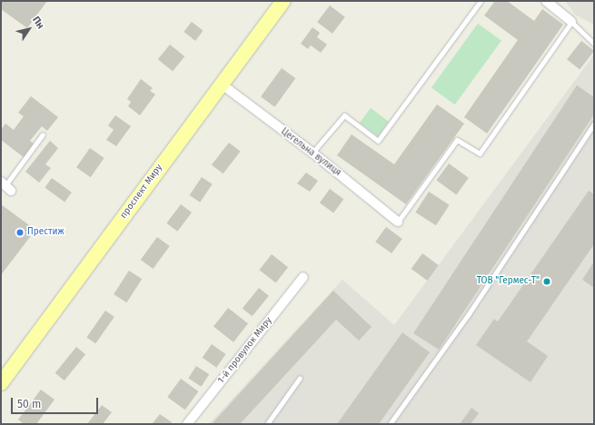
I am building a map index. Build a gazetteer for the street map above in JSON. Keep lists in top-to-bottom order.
{
  "streets": {
    "main road": ["проспект Миру"],
    "street": ["Цегельна вулиця", "1-й провулок Миру"]
  },
  "crossings": [
    ["Цегельна вулиця", "проспект Миру"]
  ],
  "places": ["Престиж", "ТОВ \"Гермес-Т\""],
  "scale_bar": "50 m",
  "north": "top right"
}
